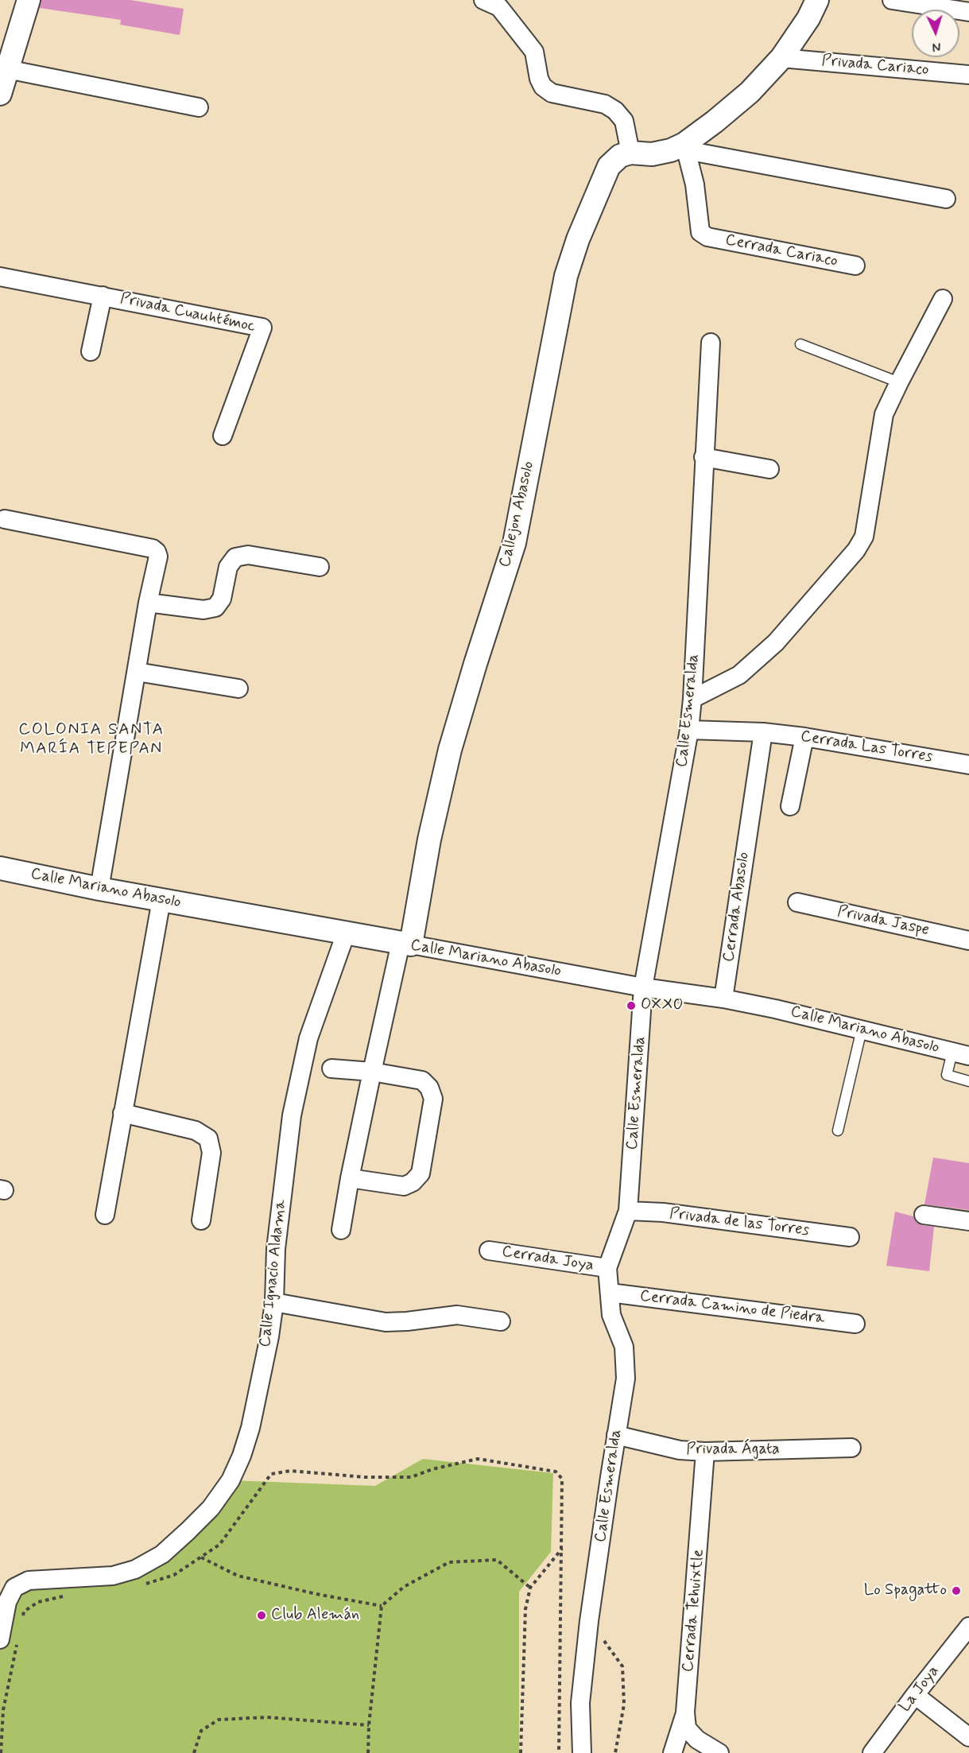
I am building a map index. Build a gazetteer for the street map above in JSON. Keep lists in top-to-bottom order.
{
  "streets": {
    "street": [
      "Privada Cariaco",
      "Cerrada Cariaco",
      "Privada Cuauhtémoc",
      "Callejon Abasolo",
      "Calle Esmeralda",
      "Cerrada Las Torres",
      "Calle Mariano Abasolo",
      "Cerrada Abasolo",
      "Privada Jaspe",
      "Privada de las Torres",
      "Cerrada Joya",
      "Calle Ignacio Aldama",
      "Cerrada Camino de Piedra",
      "Privada Ágata",
      "Cerrada Tehuixtle",
      "La Joya"
    ]
  },
  "crossings": [
    ["Callejon Abasolo", "Calle Mariano Abasolo"],
    ["Calle Esmeralda", "Cerrada Las Torres"],
    ["Calle Esmeralda", "Calle Mariano Abasolo"],
    ["Calle Esmeralda", "Privada de las Torres"],
    ["Calle Esmeralda", "Cerrada Joya"],
    ["Calle Esmeralda", "Cerrada Camino de Piedra"],
    ["Calle Esmeralda", "Privada Ágata"],
    ["Cerrada Las Torres", "Cerrada Abasolo"],
    ["Calle Mariano Abasolo", "Cerrada Abasolo"],
    ["Calle Mariano Abasolo", "Calle Ignacio Aldama"],
    ["Privada Ágata", "Cerrada Tehuixtle"]
  ],
  "districts": ["COLONIA SANTA MARÍA TEPEPAN"],
  "places": ["OXXO", "Lo Spagatto", "Club Alemán"],
  "north": "bottom"
}
